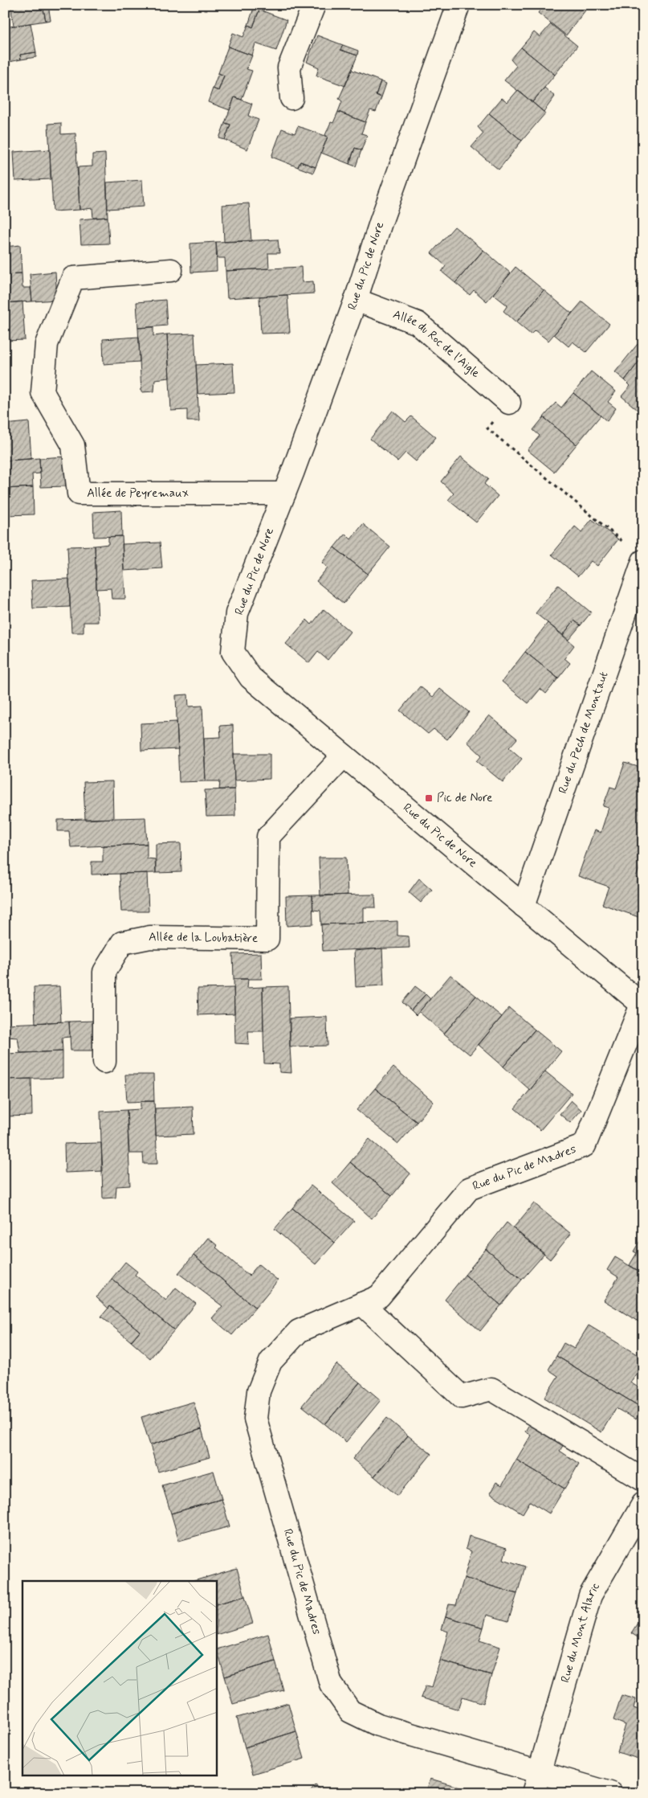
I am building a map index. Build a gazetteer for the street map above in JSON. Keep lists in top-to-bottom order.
{
  "streets": {
    "street": [
      "Rue du Pic de Nore",
      "Allée du Roc de l'Aigle",
      "Allée de Peyremaux",
      "Rue du Pech de Montaut",
      "Allée de la Loubatière",
      "Rue du Pic de Madres",
      "Rue du Mont Alaric"
    ]
  },
  "crossings": [
    ["Rue du Pic de Nore", "Allée du Roc de l'Aigle"],
    ["Rue du Pic de Nore", "Allée de Peyremaux"],
    ["Rue du Pic de Nore", "Rue du Pech de Montaut"],
    ["Rue du Pic de Nore", "Allée de la Loubatière"],
    ["Rue du Pic de Nore", "Rue du Pic de Madres"],
    ["Rue du Pic de Madres", "Rue du Mont Alaric"]
  ],
  "places": {
    "transit": ["Pic de Nore"]
  }
}
